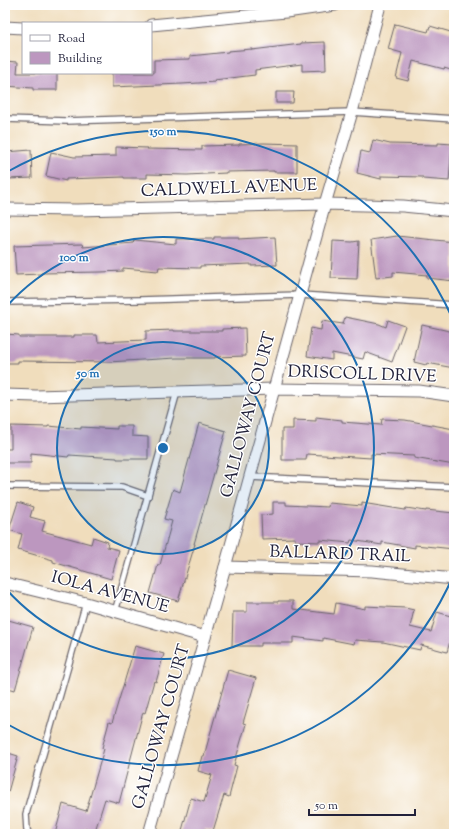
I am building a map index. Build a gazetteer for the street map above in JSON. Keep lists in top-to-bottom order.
{
  "streets": {
    "street": [
      "CALDWELL AVENUE",
      "DRISCOLL DRIVE",
      "GALLOWAY COURT",
      "BALLARD TRAIL",
      "IOLA AVENUE"
    ]
  },
  "crossings": [
    ["CALDWELL AVENUE", "GALLOWAY COURT"],
    ["DRISCOLL DRIVE", "GALLOWAY COURT"],
    ["GALLOWAY COURT", "BALLARD TRAIL"],
    ["GALLOWAY COURT", "IOLA AVENUE"]
  ],
  "legend": ["Road", "Building"],
  "scale_bar": "50 m",
  "rings": ["150 m", "100 m", "50 m"]
}
